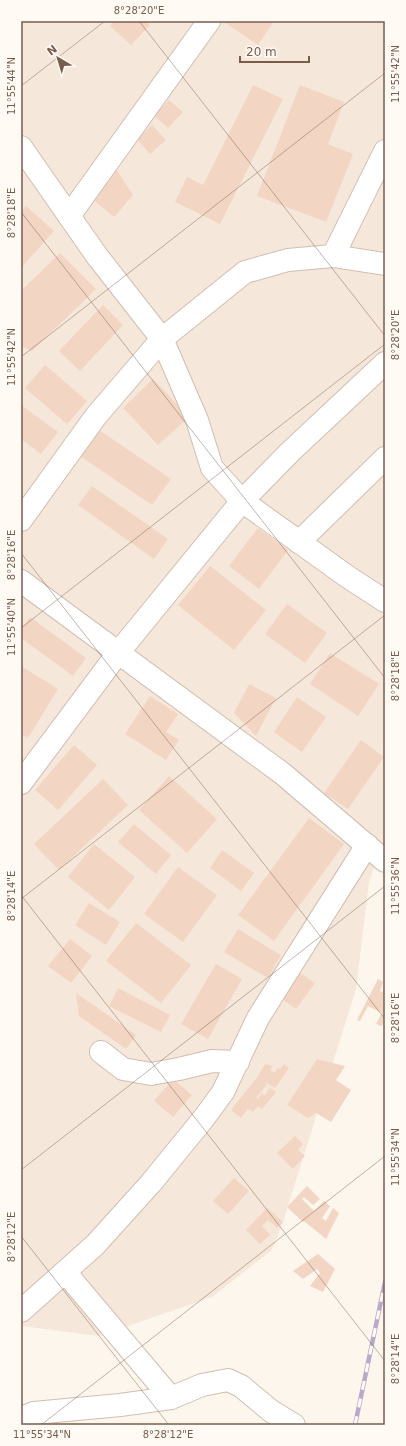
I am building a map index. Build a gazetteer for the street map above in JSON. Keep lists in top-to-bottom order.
{
  "scale_bar": "20 m",
  "north": "top left",
  "coordinates": [
    "8°28'20\"E",
    "11°55'42\"N",
    "11°55'44\"N",
    "8°28'18\"E",
    "8°28'16\"E",
    "11°55'40\"N",
    "11°55'36\"N",
    "8°28'14\"E",
    "11°55'34\"N",
    "8°28'12\"E"
  ]
}
